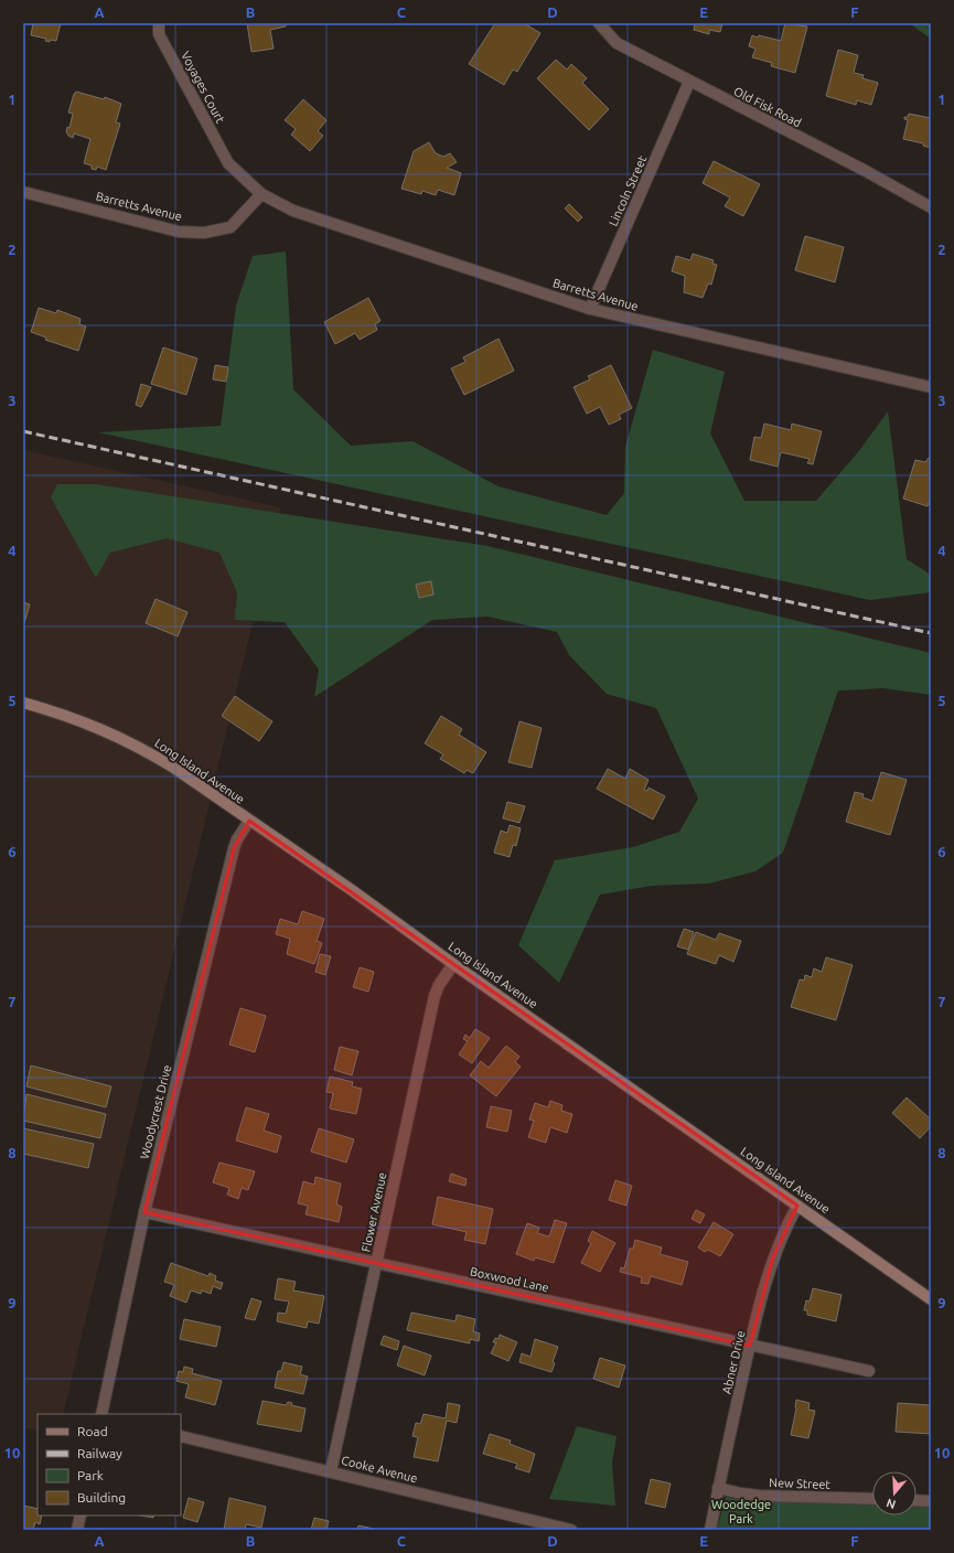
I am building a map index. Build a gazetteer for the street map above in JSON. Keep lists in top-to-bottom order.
{
  "streets": {
    "street": [
      "Voyages Court",
      "Old Fisk Road",
      "Lincoln Street",
      "Barretts Avenue",
      "Long Island Avenue",
      "Woodycrest Drive",
      "Flower Avenue",
      "Boxwood Lane",
      "Abner Drive",
      "Cooke Avenue",
      "New Street"
    ]
  },
  "crossings": [
    ["Voyages Court", "Barretts Avenue"],
    ["Old Fisk Road", "Lincoln Street"],
    ["Lincoln Street", "Barretts Avenue"],
    ["Long Island Avenue", "Woodycrest Drive"],
    ["Long Island Avenue", "Flower Avenue"],
    ["Long Island Avenue", "Abner Drive"],
    ["Woodycrest Drive", "Boxwood Lane"],
    ["Flower Avenue", "Boxwood Lane"],
    ["Flower Avenue", "Cooke Avenue"],
    ["Boxwood Lane", "Abner Drive"],
    ["Abner Drive", "New Street"]
  ],
  "parks": ["Woodedge Park"],
  "legend": [
    "Road",
    "Railway",
    "Park",
    "Building"
  ],
  "north": "bottom",
  "grid": {
    "columns": [
      "A",
      "B",
      "C",
      "D",
      "E",
      "F"
    ],
    "rows": [
      "1",
      "2",
      "3",
      "4",
      "5",
      "6",
      "7",
      "8",
      "9",
      "10"
    ]
  }
}
